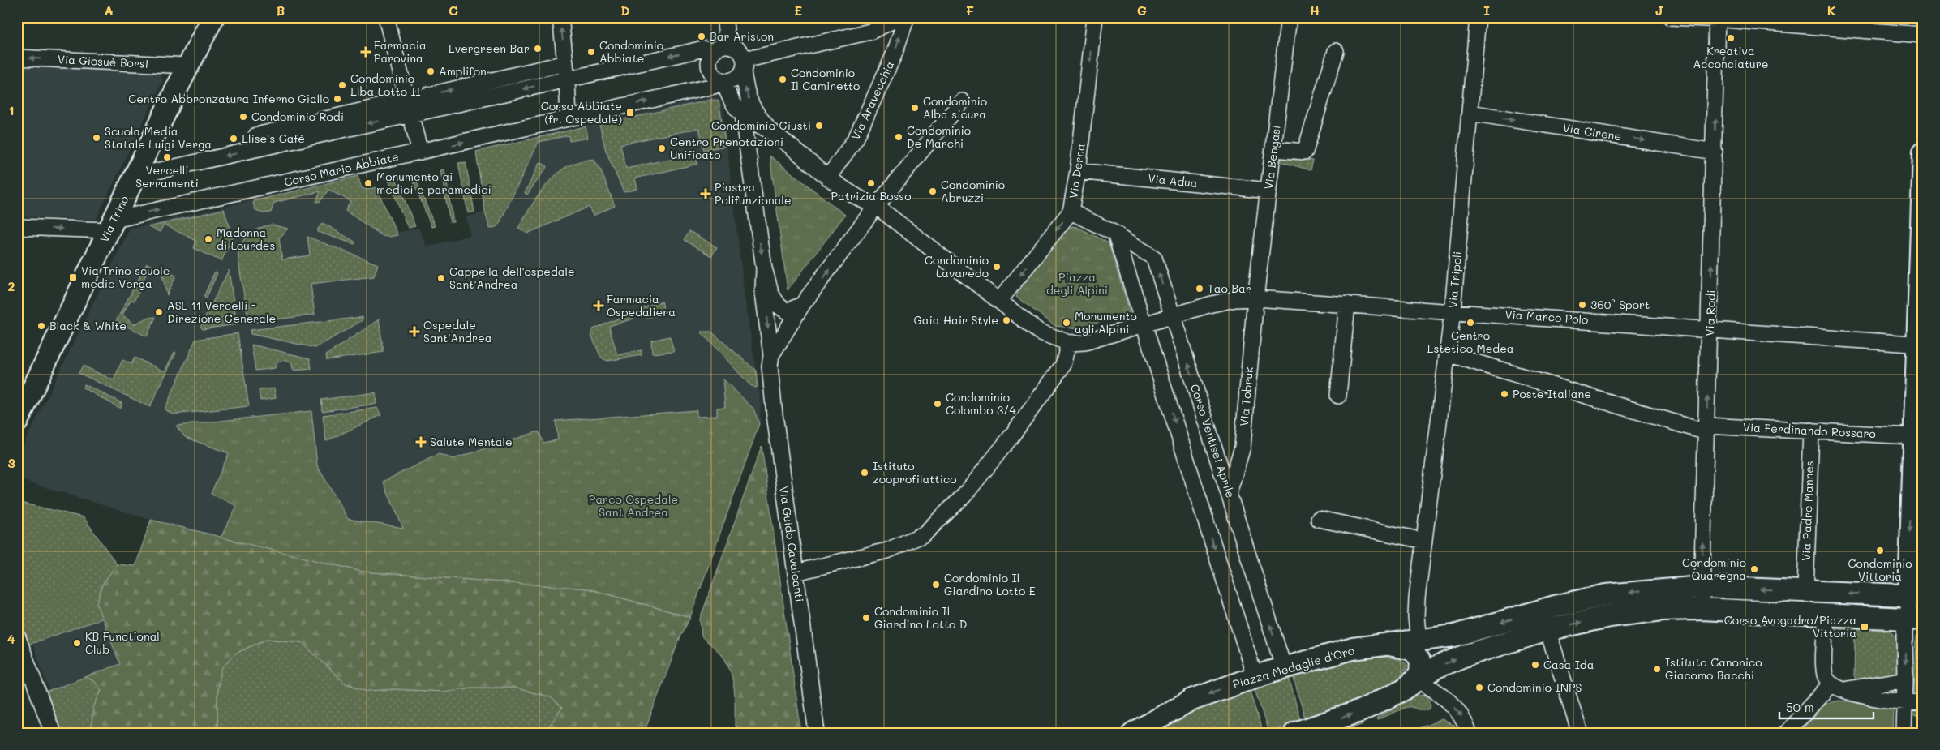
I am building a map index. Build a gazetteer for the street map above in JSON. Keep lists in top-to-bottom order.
{
  "streets": {
    "main road": ["Via Trino", "Piazza Medaglie d'Oro"],
    "street": [
      "Via Giosuè Borsi",
      "Via Aravecchia",
      "Via Cirene",
      "Via Bengasi",
      "Corso Mario Abbiate",
      "Via Derna",
      "Via Adua",
      "Via Tripoli",
      "Via Rodi",
      "Via Marco Polo",
      "Via Tobruk",
      "Via Ferdinando Rossaro",
      "Corso Ventisei Aprile",
      "Via Padre Mannes",
      "Via Guido Cavalcanti"
    ]
  },
  "crossings": [
    ["Via Giosuè Borsi", "Via Trino"],
    ["Via Cirene", "Via Tripoli"],
    ["Via Cirene", "Via Rodi"],
    ["Via Bengasi", "Via Adua"],
    ["Via Bengasi", "Via Marco Polo"],
    ["Via Bengasi", "Via Tobruk"],
    ["Corso Mario Abbiate", "Via Trino"],
    ["Via Derna", "Via Adua"],
    ["Via Derna", "Corso Ventisei Aprile"],
    ["Via Tripoli", "Via Marco Polo"],
    ["Via Tripoli", "Via Ferdinando Rossaro"],
    ["Via Rodi", "Via Marco Polo"],
    ["Via Rodi", "Via Ferdinando Rossaro"],
    ["Via Marco Polo", "Via Tobruk"],
    ["Via Marco Polo", "Corso Ventisei Aprile"],
    ["Via Tobruk", "Corso Ventisei Aprile"],
    ["Via Ferdinando Rossaro", "Via Padre Mannes"],
    ["Corso Ventisei Aprile", "Piazza Medaglie d'Oro"]
  ],
  "one_way": [
    "Via Giosuè Borsi",
    "Via Cirene",
    "Via Derna",
    "Via Rodi"
  ],
  "parks": ["Piazza degli Alpini", "Parco Ospedale Sant Andrea"],
  "places": {
    "other": [
      "Bar Ariston",
      "Kreativa Acconciature",
      "Evergreen Bar",
      "Condominio Abbiate",
      "Amplifon",
      "Condominio Il Caminetto",
      "Condominio Elba Lotto II",
      "Centro Abbronzatura Inferno Giallo",
      "Condominio Alba sicura",
      "Condominio Rodi",
      "Condominio Giusti",
      "Condominio De Marchi",
      "Scuola Media Statale Luigi Verga",
      "Elise's Cafè",
      "Centro Prenotazioni Unificato",
      "Vercelli Serramenti",
      "Monumento ai medici e paramedici",
      "Patrizia Bosso",
      "Condominio Abruzzi",
      "Madonna di Lourdes",
      "Condominio Lavaredo",
      "Cappella dell'ospedale Sant'Andrea",
      "Tao Bar",
      "360° Sport",
      "ASL 11 Vercelli - Direzione Generale",
      "Gaia Hair Style",
      "Monumento agli Alpini",
      "Centro Estetico Medea",
      "Black & White",
      "Poste Italiane",
      "Condominio Colombo 3/4",
      "Istituto zooprofilattico",
      "Condominio Vittoria",
      "Condominio Quaregna",
      "Condominio Il Giardino Lotto E",
      "Condominio Il Giardino Lotto D",
      "KB Functional Club",
      "Casa Ida",
      "Istituto Canonico Giacomo Bacchi",
      "Condominio INPS"
    ],
    "health": [
      "Farmacia Parovina",
      "Piastra Polifunzionale",
      "Farmacia Ospedaliera",
      "Ospedale Sant'Andrea",
      "Salute Mentale"
    ],
    "transit": ["Corso Abbiate (fr. Ospedale)", "Via Trino scuole medie Verga", "Corso Avogadro/Piazza Vittoria"]
  },
  "scale_bar": "50 m",
  "grid": {
    "columns": [
      "A",
      "B",
      "C",
      "D",
      "E",
      "F",
      "G",
      "H",
      "I",
      "J",
      "K"
    ],
    "rows": [
      "1",
      "2",
      "3",
      "4"
    ]
  }
}
